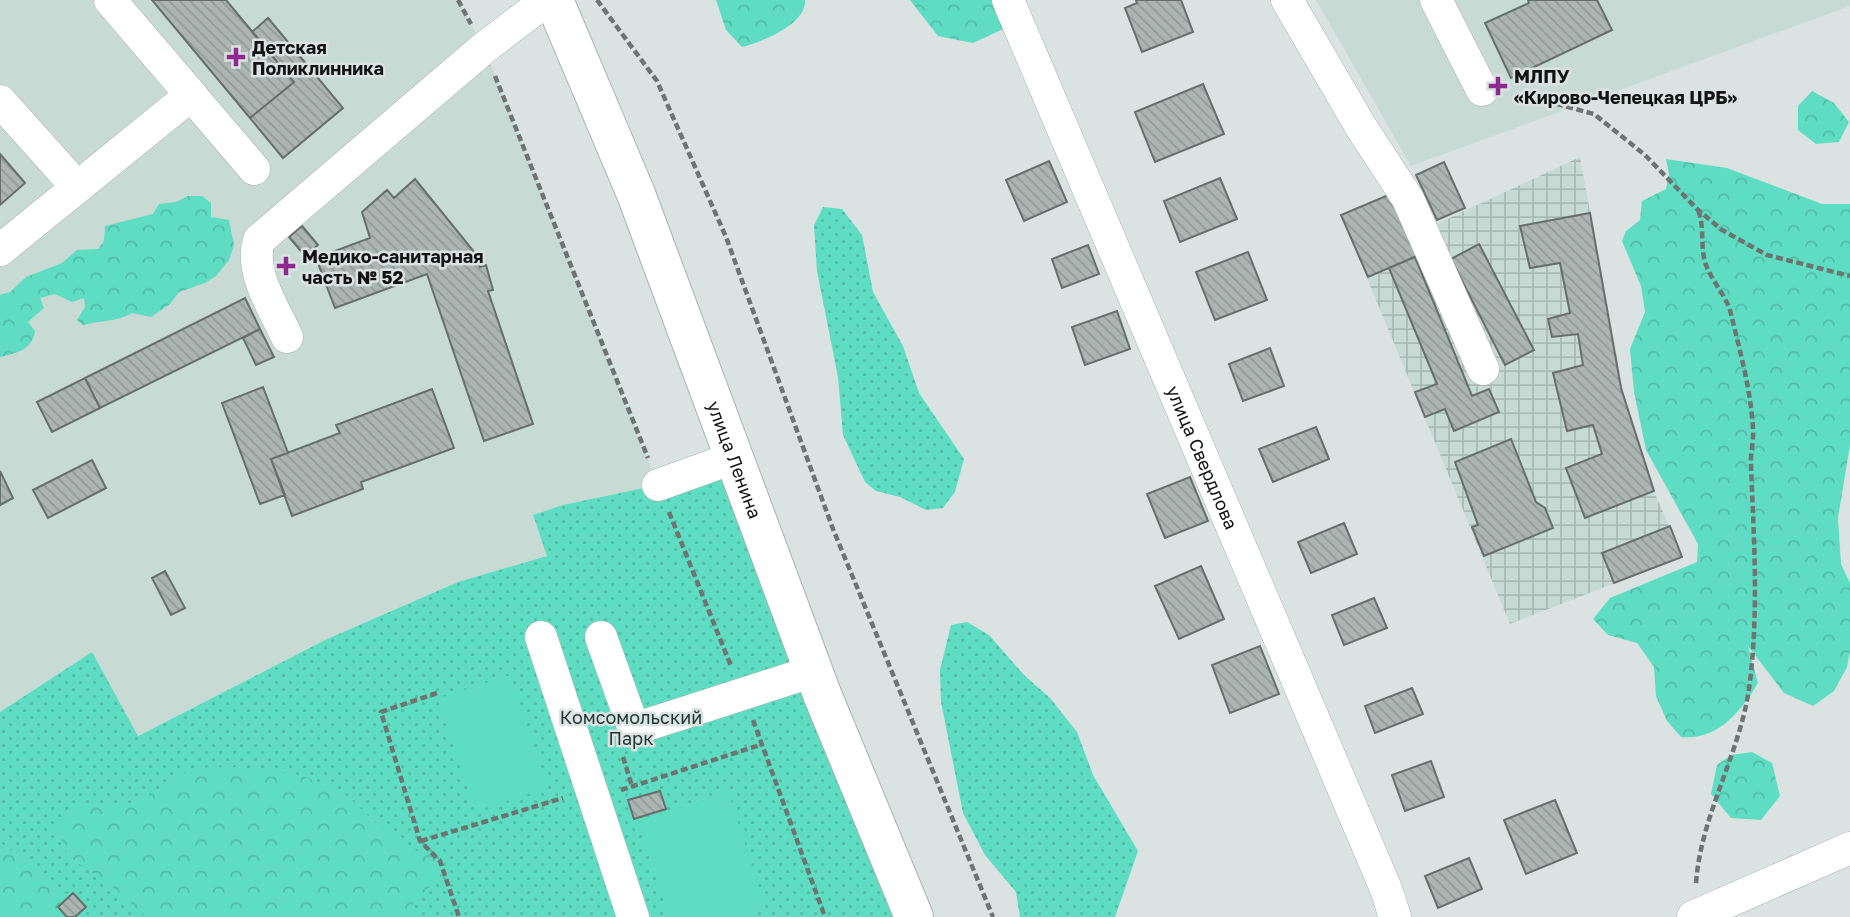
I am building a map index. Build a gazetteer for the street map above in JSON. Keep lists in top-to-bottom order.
{
  "streets": {
    "main road": ["улица Ленина"],
    "street": ["улица Свердлова"]
  },
  "parks": ["Комсомольский Парк"],
  "places": {
    "health": ["Детская Поликлинника", "МЛПУ «Кирово-Чепецкая ЦРБ»", "Медико-санитарная часть № 52"]
  }
}
